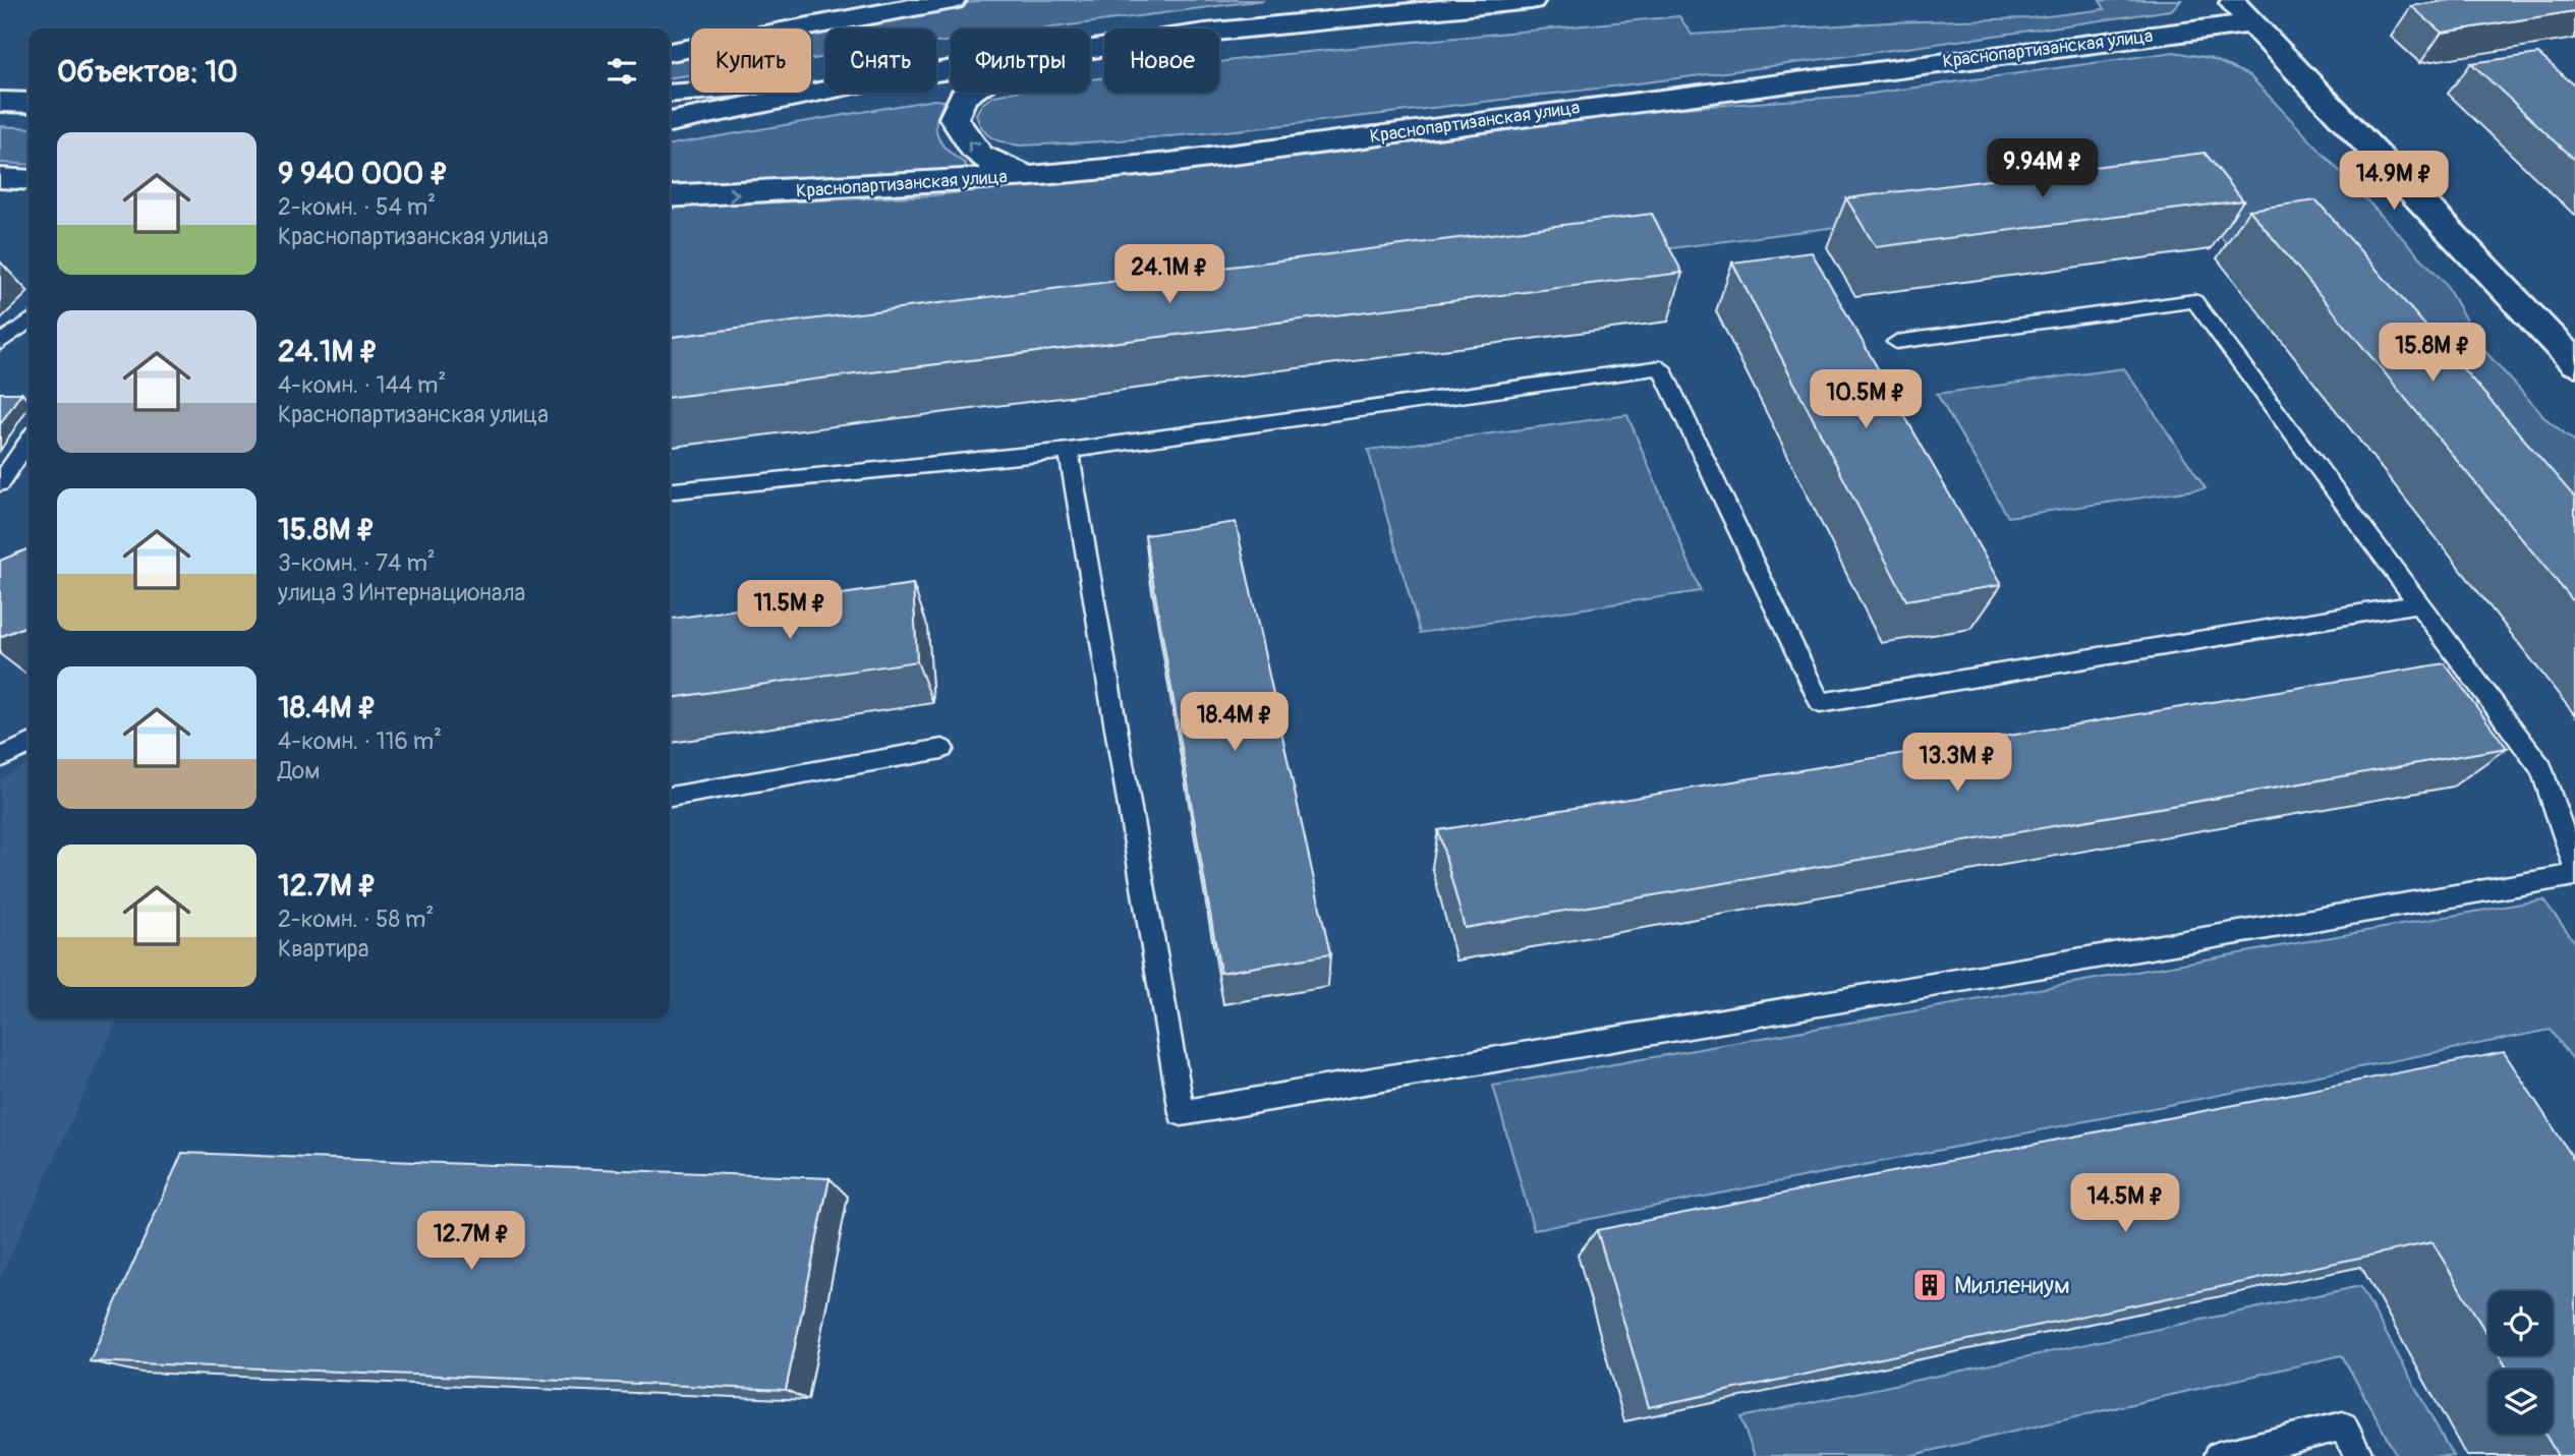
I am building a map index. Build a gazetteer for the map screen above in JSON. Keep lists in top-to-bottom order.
{
  "streets": {
    "main road": ["Краснопартизанская улица"]
  },
  "places": {
    "building": ["Миллениум"]
  },
  "page": {
    "chip": [
      "Купить",
      "Снять",
      "Фильтры",
      "Новое"
    ],
    "heading": "Объектов: 10",
    "list": [
      {
        "name": "9 940 000 ₽",
        "note": "2-комн. · 54 m² · Краснопартизанская улица"
      },
      {
        "name": "24.1M ₽",
        "note": "4-комн. · 144 m² · Краснопартизанская улица"
      },
      {
        "name": "15.8M ₽",
        "note": "3-комн. · 74 m² · улица 3 Интернационала"
      },
      {
        "name": "18.4M ₽",
        "note": "4-комн. · 116 m² · Дом"
      },
      {
        "name": "12.7M ₽",
        "note": "2-комн. · 58 m² · Квартира"
      }
    ],
    "price": [
      "9.94M ₽",
      "14.9M ₽",
      "24.1M ₽",
      "15.8M ₽",
      "10.5M ₽",
      "11.5M ₽",
      "18.4M ₽",
      "13.3M ₽",
      "14.5M ₽",
      "12.7M ₽"
    ]
  }
}
